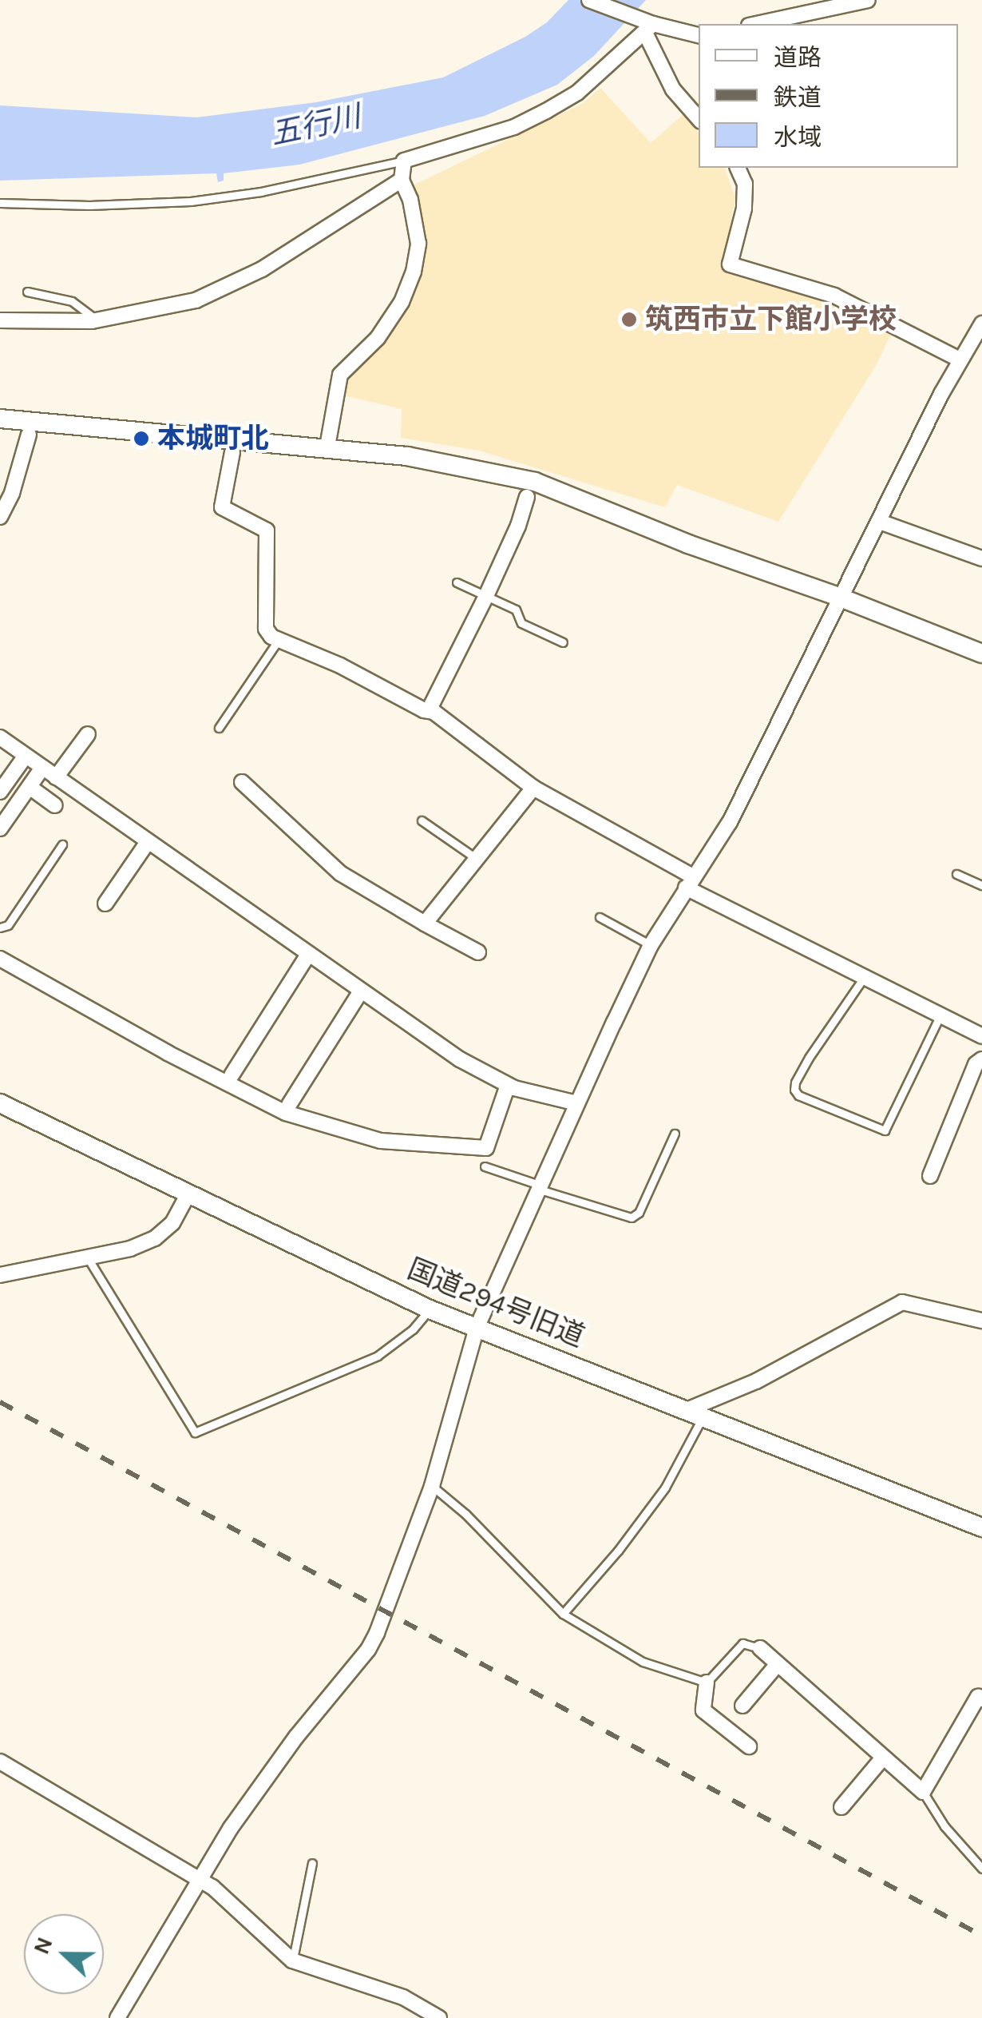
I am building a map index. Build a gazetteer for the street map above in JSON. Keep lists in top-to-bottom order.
{
  "streets": {
    "street": ["国道294号旧道"]
  },
  "water": ["五行川"],
  "places": ["筑西市立下館小学校", "本城町北"],
  "legend": ["道路", "鉄道", "水域"],
  "north": "left"
}
